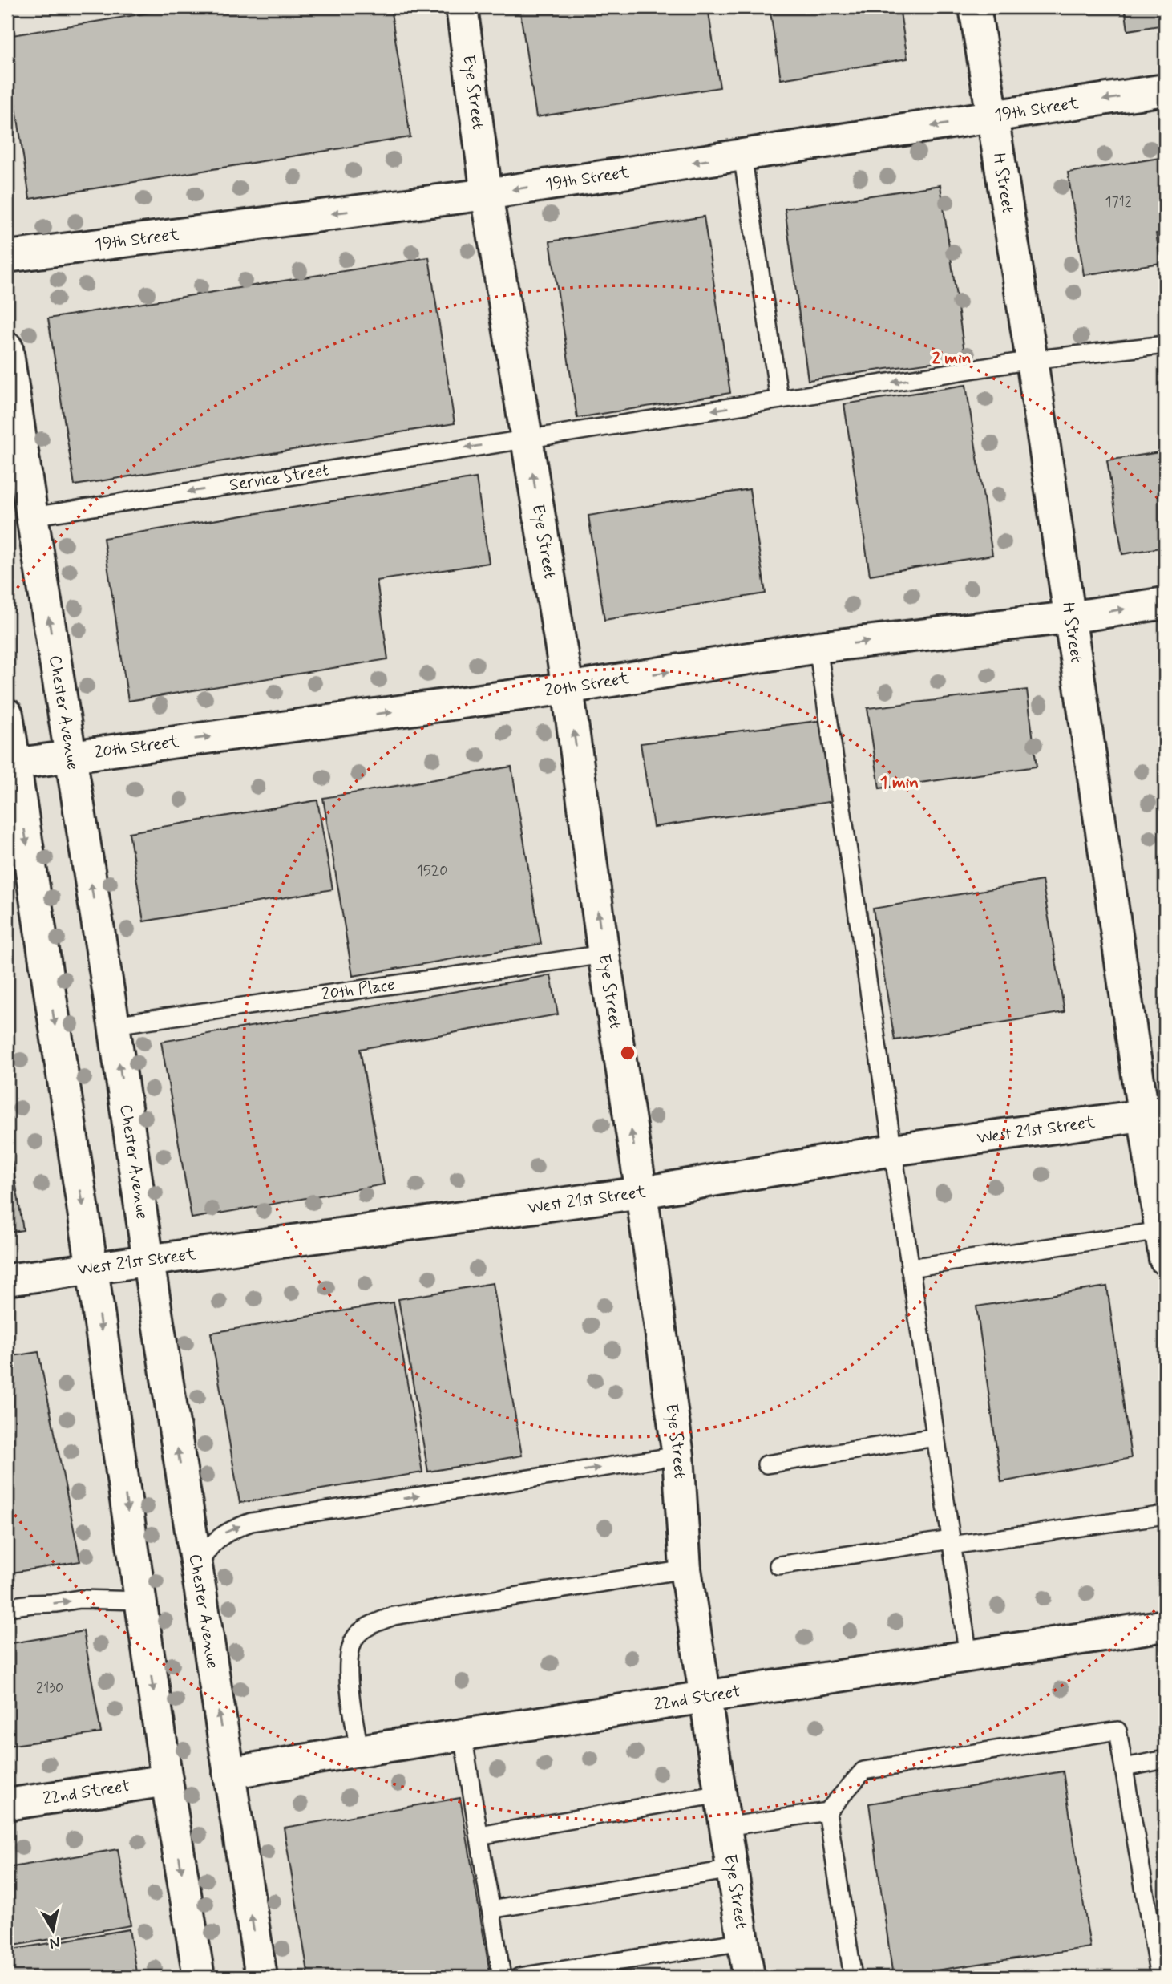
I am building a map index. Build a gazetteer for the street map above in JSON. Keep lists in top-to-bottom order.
{
  "streets": {
    "street": [
      "Eye Street",
      "19th Street",
      "H Street",
      "20th Street",
      "Chester Avenue",
      "West 21st Street",
      "22nd Street"
    ],
    "lane": ["Service Street", "20th Place"]
  },
  "crossings": [
    ["Eye Street", "19th Street"],
    ["Eye Street", "Service Street"],
    ["Eye Street", "20th Street"],
    ["Eye Street", "20th Place"],
    ["Eye Street", "West 21st Street"],
    ["Eye Street", "22nd Street"],
    ["19th Street", "H Street"],
    ["H Street", "Service Street"],
    ["H Street", "20th Street"],
    ["H Street", "West 21st Street"],
    ["Service Street", "Chester Avenue"],
    ["20th Street", "Chester Avenue"],
    ["Chester Avenue", "20th Place"],
    ["Chester Avenue", "West 21st Street"],
    ["Chester Avenue", "22nd Street"]
  ],
  "one_way": [
    "Eye Street",
    "19th Street",
    "Service Street",
    "20th Street"
  ],
  "house_numbers": ["1712", "1520", "2130"],
  "north": "bottom",
  "rings": ["2 min", "1 min"]
}
